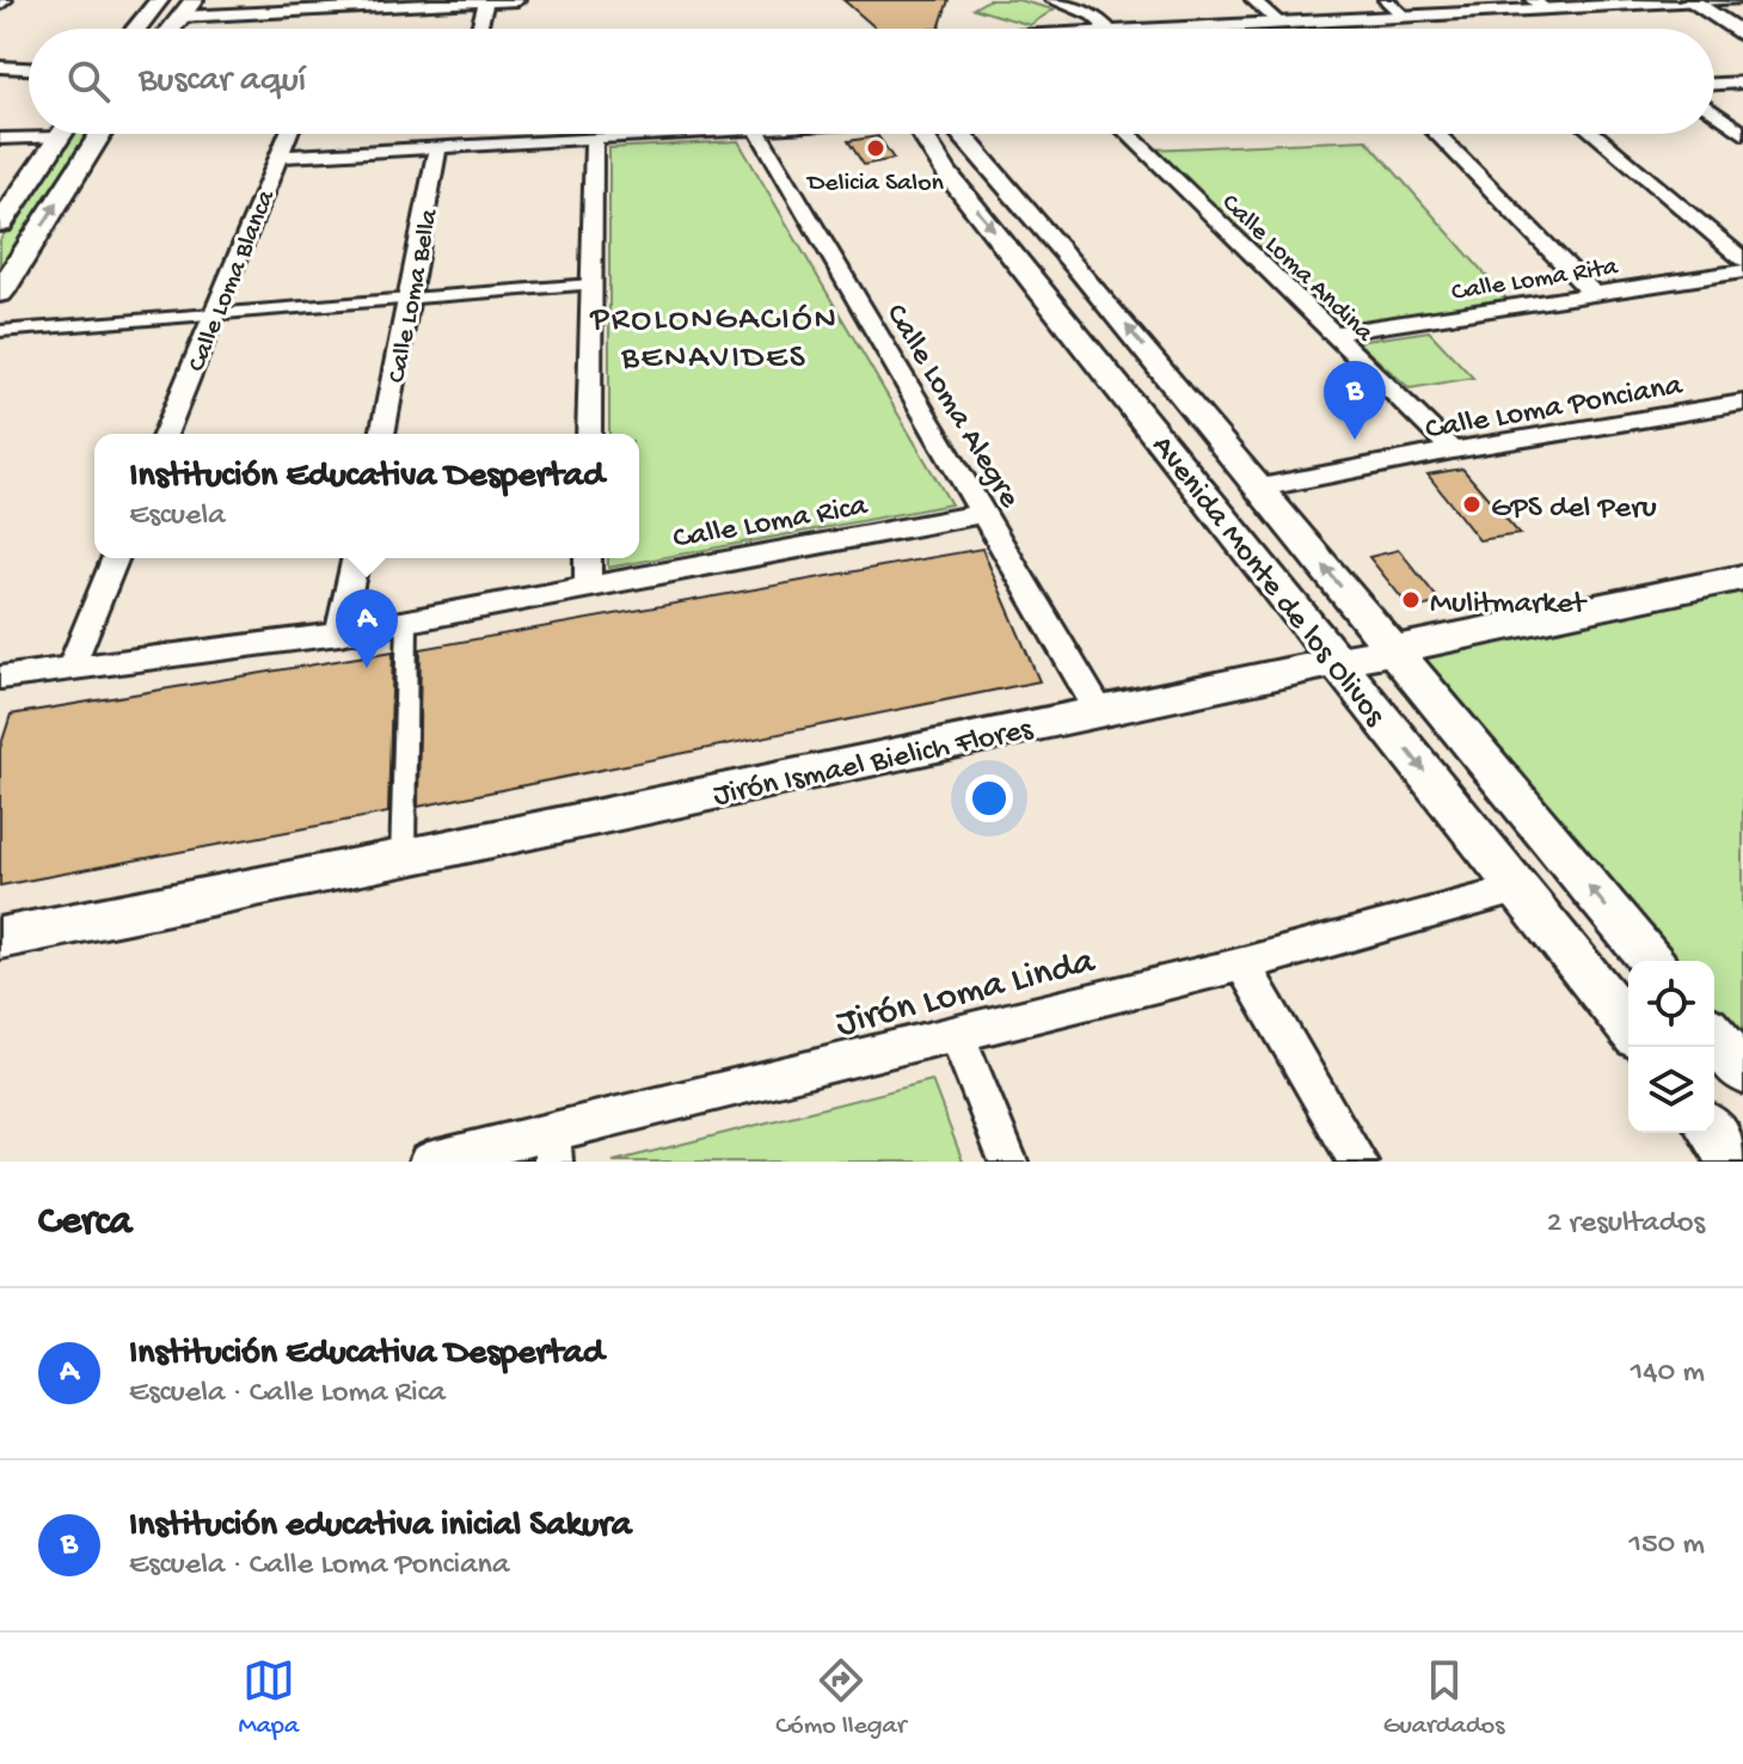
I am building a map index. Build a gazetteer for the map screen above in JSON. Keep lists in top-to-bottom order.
{
  "streets": {
    "street": [
      "Calle Loma Andina",
      "Calle Loma Rita",
      "Calle Loma Blanca",
      "Calle Loma Bella",
      "Calle Loma Alegre",
      "Calle Loma Ponciana",
      "Calle Loma Rica",
      "Avenida Monte de los Olivos",
      "Jirón Ismael Bielich Flores",
      "Jirón Loma Linda"
    ]
  },
  "crossings": [
    ["Calle Loma Andina", "Calle Loma Rita"],
    ["Calle Loma Andina", "Calle Loma Ponciana"],
    ["Calle Loma Alegre", "Calle Loma Rica"],
    ["Calle Loma Alegre", "Jirón Ismael Bielich Flores"],
    ["Calle Loma Ponciana", "Avenida Monte de los Olivos"],
    ["Avenida Monte de los Olivos", "Jirón Ismael Bielich Flores"],
    ["Avenida Monte de los Olivos", "Jirón Loma Linda"]
  ],
  "districts": ["PROLONGACIÓN BENAVIDES"],
  "places": ["Delicia Salon", "GPS del Peru", "Mulitmarket"],
  "page": {
    "search": "Buscar aquí",
    "pins": ["B", "A"],
    "popup": ["Institución Educativa Despertad", "Escuela"],
    "heading": ["Cerca", "2 resultados"],
    "list": [
      {
        "mark": "A",
        "name": "Institución Educativa Despertad",
        "note": "Escuela · Calle Loma Rica",
        "value": "140 m"
      },
      {
        "mark": "B",
        "name": "Institución educativa inicial Sakura",
        "note": "Escuela · Calle Loma Ponciana",
        "value": "150 m"
      }
    ],
    "nav": ["Mapa", "Cómo llegar", "Guardados"]
  }
}
